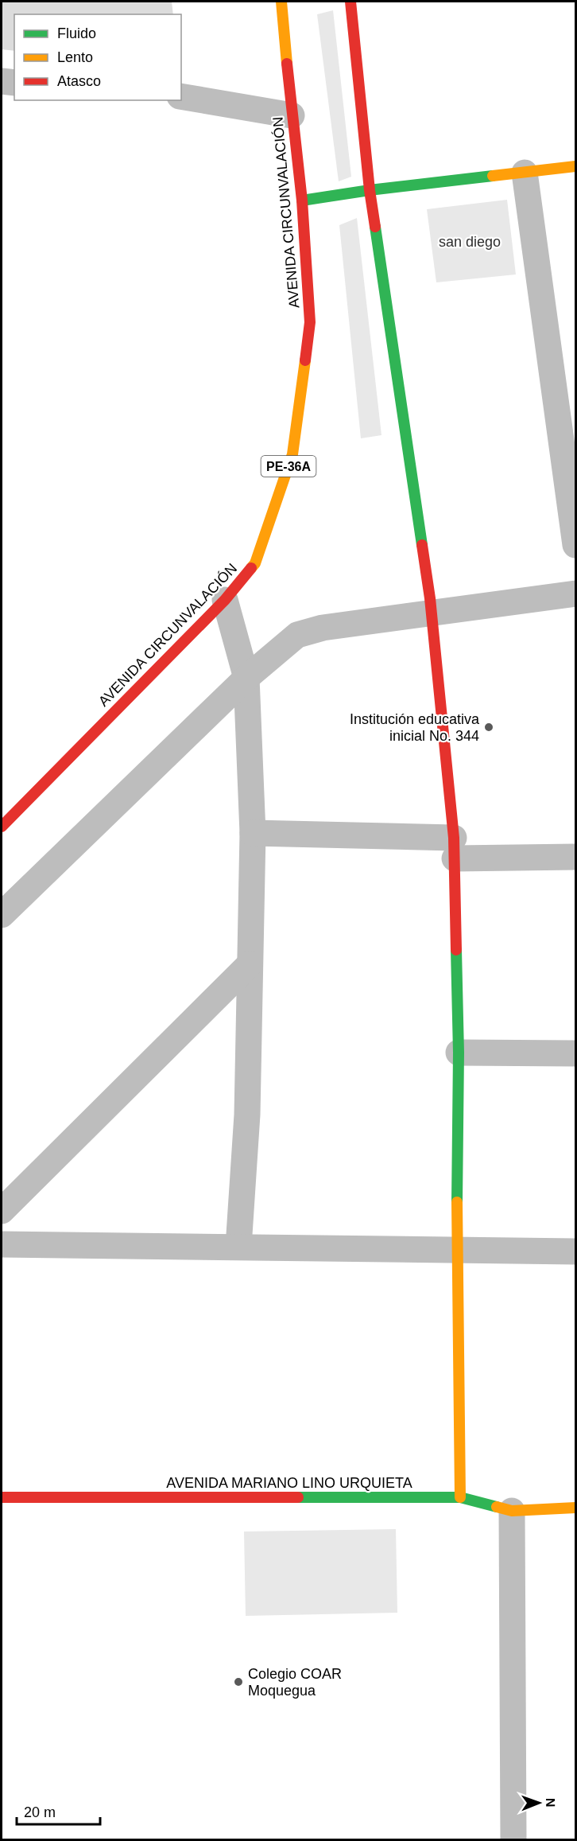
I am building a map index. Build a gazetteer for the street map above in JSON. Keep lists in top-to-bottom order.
{
  "streets": {
    "main road": ["AVENIDA CIRCUNVALACIÓN", "PE-36A", "AVENIDA MARIANO LINO URQUIETA"]
  },
  "parks": ["san diego"],
  "places": ["Institución educativa inicial No. 344", "Colegio COAR Moquegua"],
  "legend": ["Fluido", "Lento", "Atasco"],
  "scale_bar": "20 m",
  "north": "right"
}
